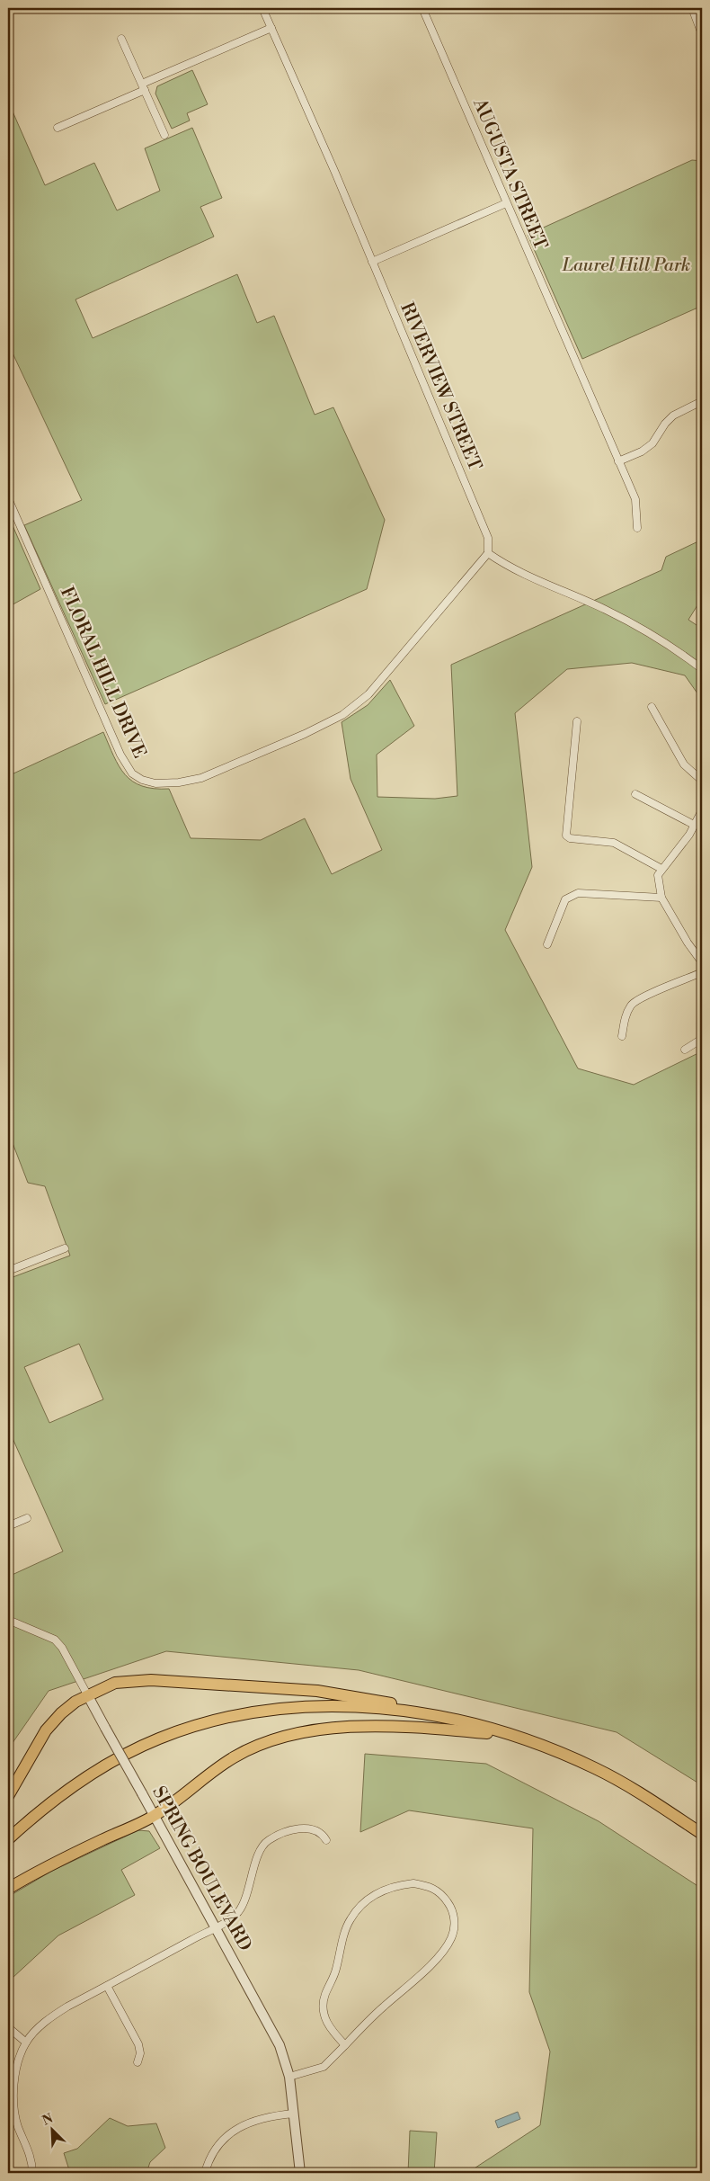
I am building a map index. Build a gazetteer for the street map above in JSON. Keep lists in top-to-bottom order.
{
  "streets": {
    "street": [
      "AUGUSTA STREET",
      "RIVERVIEW STREET",
      "FLORAL HILL DRIVE",
      "SPRING BOULEVARD"
    ]
  },
  "crossings": [
    ["RIVERVIEW STREET", "FLORAL HILL DRIVE"]
  ],
  "parks": ["Laurel Hill Park"],
  "north": "top left"
}
